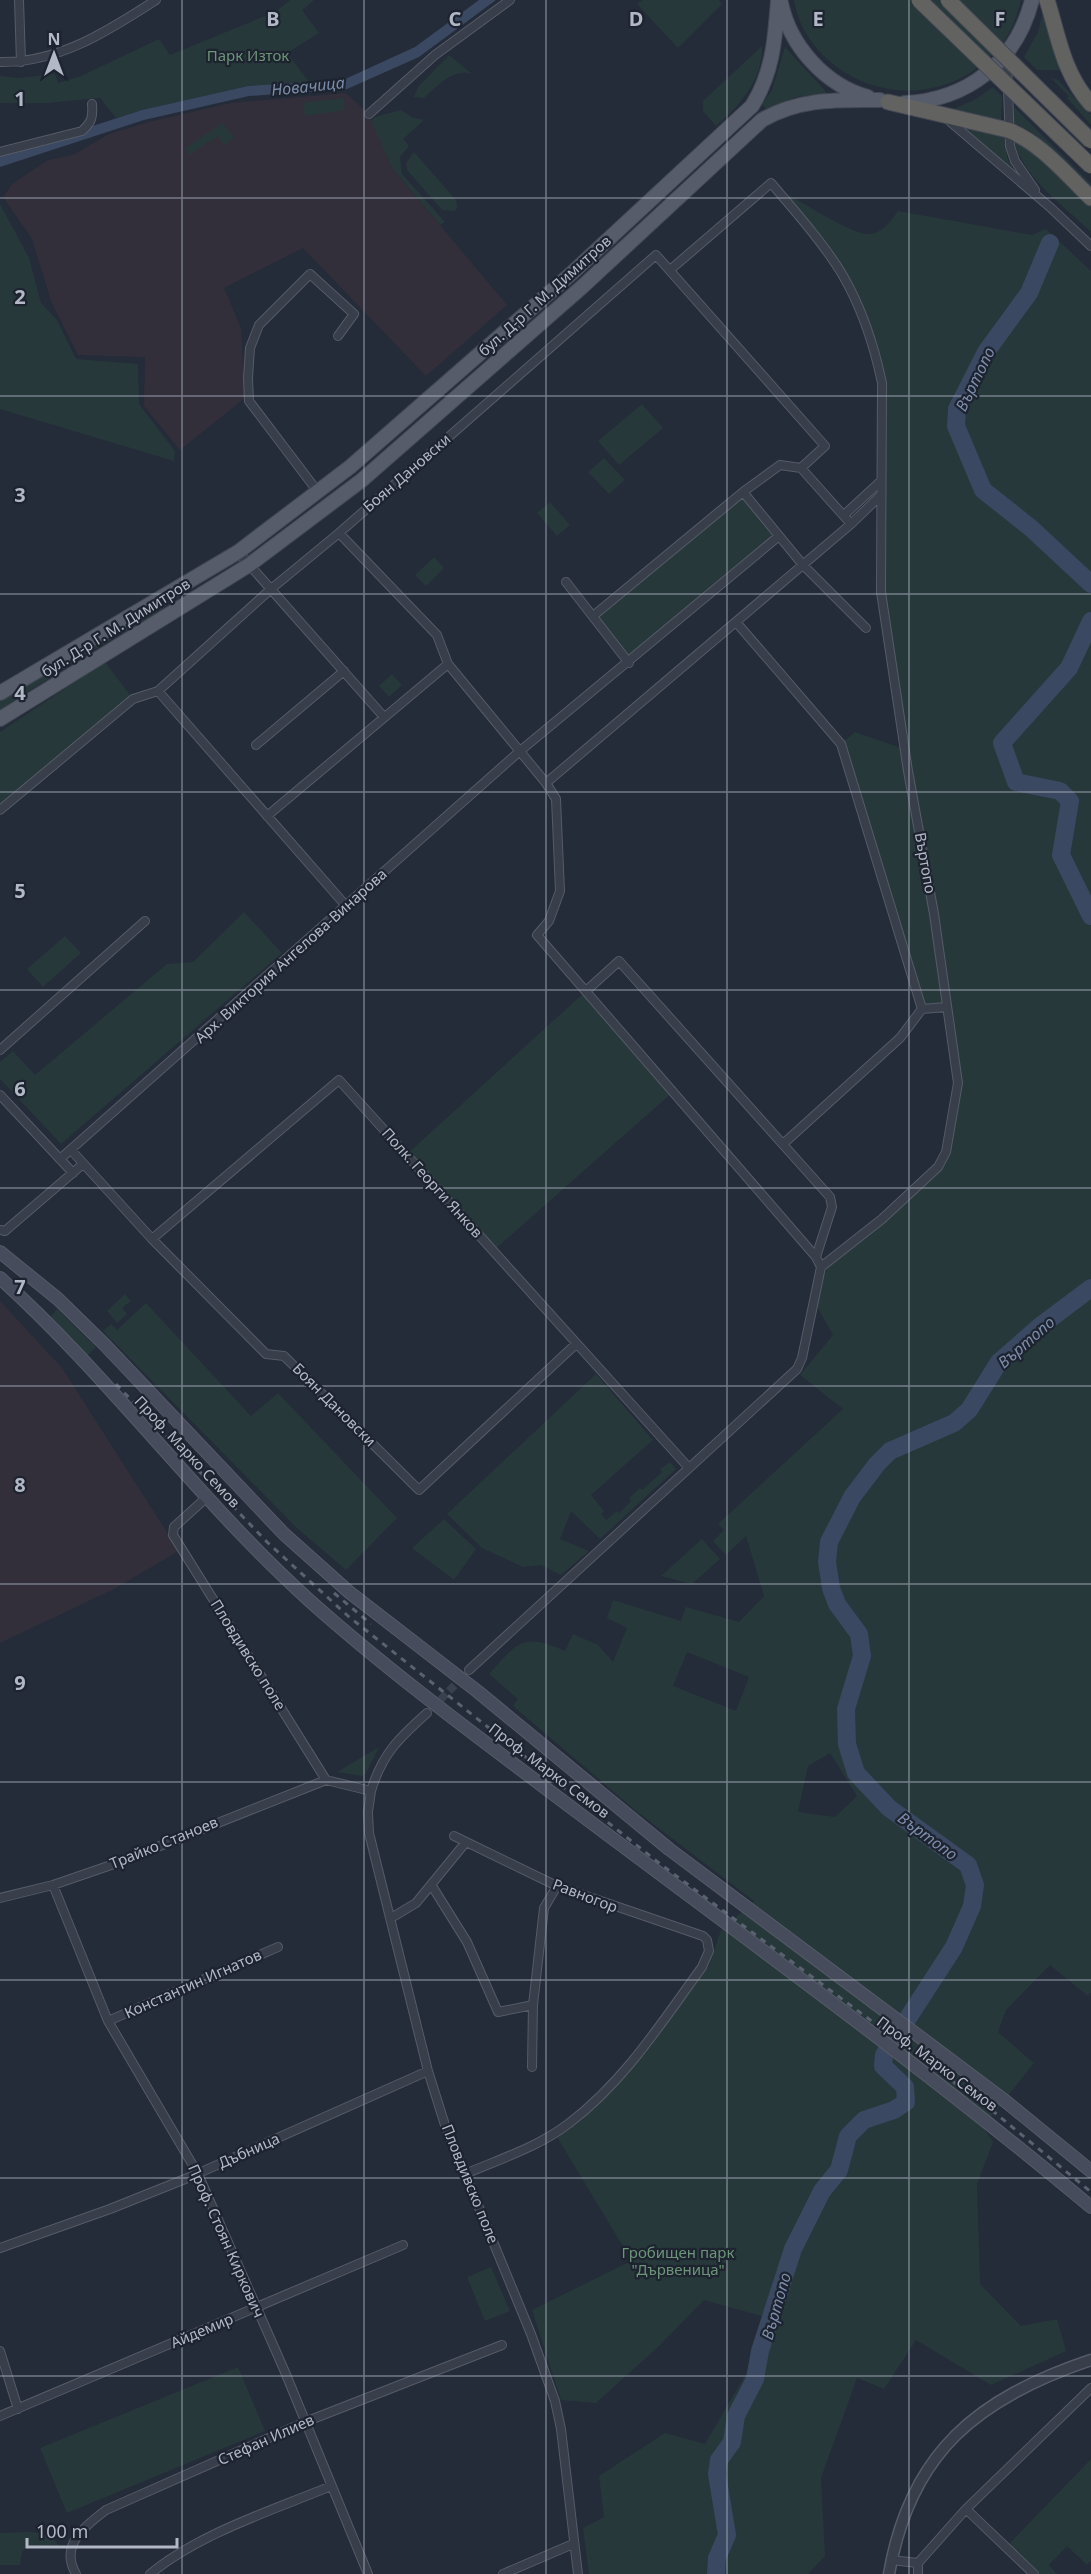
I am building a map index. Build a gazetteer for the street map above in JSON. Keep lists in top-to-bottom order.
{
  "streets": {
    "main road": ["бул. Д-р Г. М. Димитров", "Проф. Марко Семов"],
    "street": [
      "Боян Дановски",
      "Въртопо",
      "Арх. Виктория Ангелова-Винарова",
      "Полк. Георги Янков",
      "Пловдивско поле",
      "Трайко Станоев",
      "Равногор",
      "Константин Игнатов",
      "Дъбница",
      "Проф. Стоян Киркович",
      "Айдемир",
      "Стефан Илиев"
    ]
  },
  "crossings": [
    ["Боян Дановски", "Въртопо"],
    ["Боян Дановски", "Арх. Виктория Ангелова-Винарова"],
    ["Боян Дановски", "Полк. Георги Янков"],
    ["Проф. Марко Семов", "Пловдивско поле"],
    ["Пловдивско поле", "Трайко Станоев"],
    ["Пловдивско поле", "Равногор"],
    ["Пловдивско поле", "Дъбница"],
    ["Трайко Станоев", "Проф. Стоян Киркович"],
    ["Константин Игнатов", "Проф. Стоян Киркович"],
    ["Дъбница", "Проф. Стоян Киркович"],
    ["Проф. Стоян Киркович", "Айдемир"],
    ["Проф. Стоян Киркович", "Стефан Илиев"]
  ],
  "water": ["Новачица", "Въртопо"],
  "parks": ["Парк Изток", "Гробищен парк \"Дървеница\""],
  "scale_bar": "100 m",
  "north": "top",
  "grid": {
    "columns": [
      "B",
      "C",
      "D",
      "E",
      "F"
    ],
    "rows": [
      "1",
      "2",
      "3",
      "4",
      "5",
      "6",
      "7",
      "8",
      "9"
    ]
  }
}
